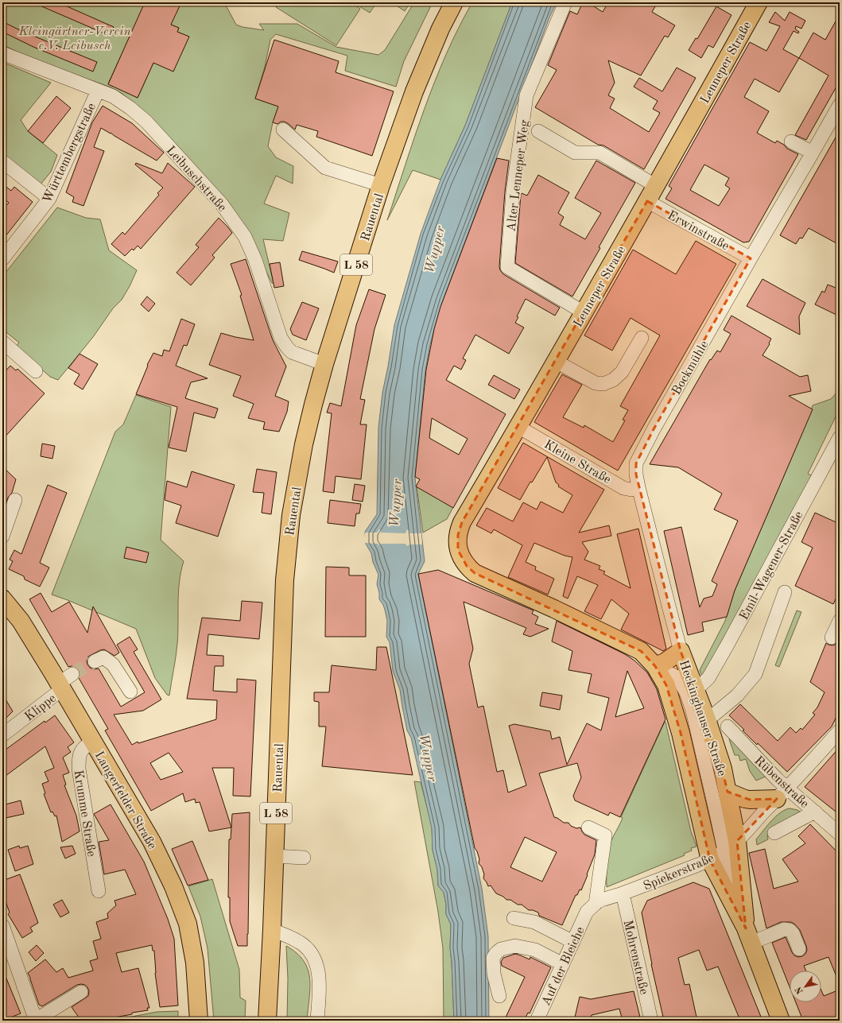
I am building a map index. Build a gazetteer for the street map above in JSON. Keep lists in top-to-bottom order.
{
  "streets": {
    "main road": [
      "Lenneper Straße",
      "Rauental",
      "L 58",
      "Heckinghauser Straße",
      "Langerfelder Straße"
    ],
    "street": [
      "Württembergstraße",
      "Alter Lenneper Weg",
      "Leibuschstraße",
      "Erwinstraße",
      "Bockmühle",
      "Kleine Straße",
      "Emil-Wagener-Straße",
      "Klippe",
      "Rübenstraße",
      "Krumme Straße",
      "Spiekerstraße",
      "Mohrenstraße",
      "Auf der Bleiche"
    ]
  },
  "crossings": [
    ["Lenneper Straße", "Alter Lenneper Weg"],
    ["Lenneper Straße", "Erwinstraße"],
    ["Lenneper Straße", "Kleine Straße"],
    ["Lenneper Straße", "Heckinghauser Straße"],
    ["Württembergstraße", "Leibuschstraße"],
    ["Leibuschstraße", "Rauental"],
    ["Rauental", "L 58"],
    ["Erwinstraße", "Bockmühle"],
    ["Bockmühle", "Kleine Straße"],
    ["Bockmühle", "Heckinghauser Straße"],
    ["Emil-Wagener-Straße", "Heckinghauser Straße"],
    ["Klippe", "Langerfelder Straße"],
    ["Heckinghauser Straße", "Spiekerstraße"],
    ["Rübenstraße", "Spiekerstraße"],
    ["Langerfelder Straße", "Krumme Straße"],
    ["Spiekerstraße", "Mohrenstraße"],
    ["Spiekerstraße", "Auf der Bleiche"]
  ],
  "water": ["Wupper"],
  "parks": ["Kleingärtner-Verein e.V. Leibusch"],
  "north": "bottom left"
}
